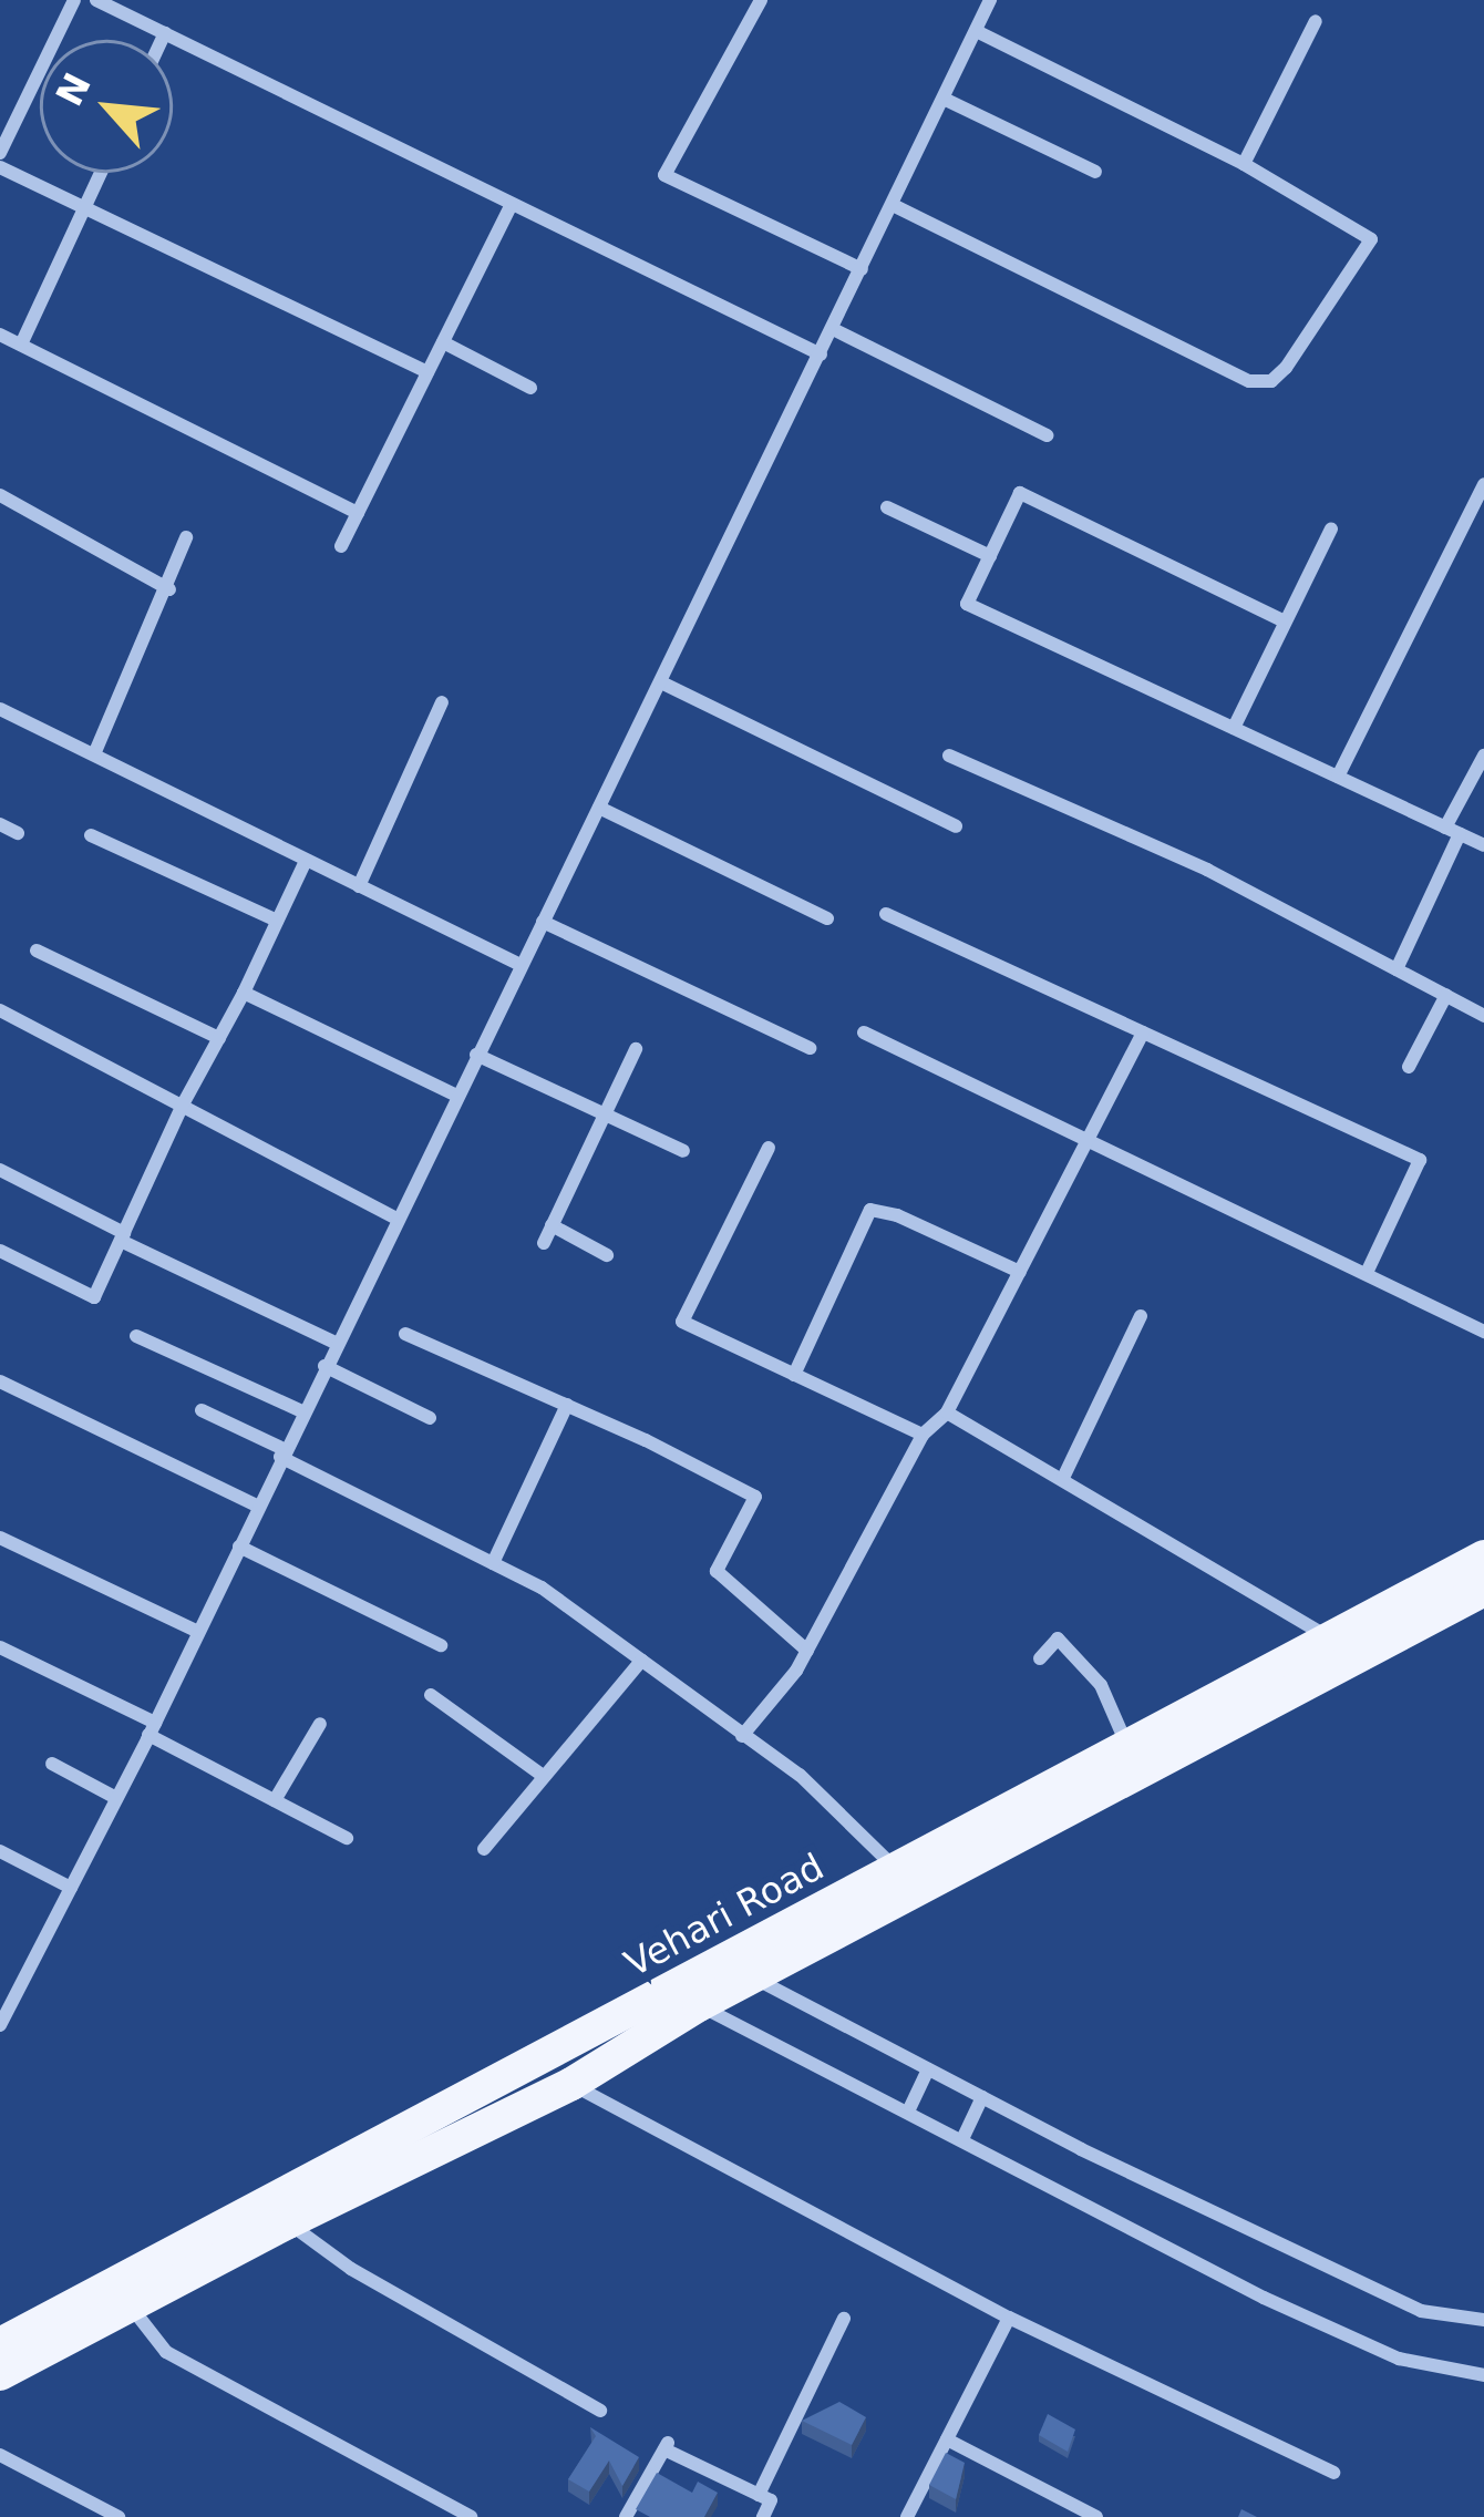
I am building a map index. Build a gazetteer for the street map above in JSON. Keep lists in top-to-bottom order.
{
  "streets": {
    "main road": ["Vehari Road"]
  },
  "north": "top left"
}
